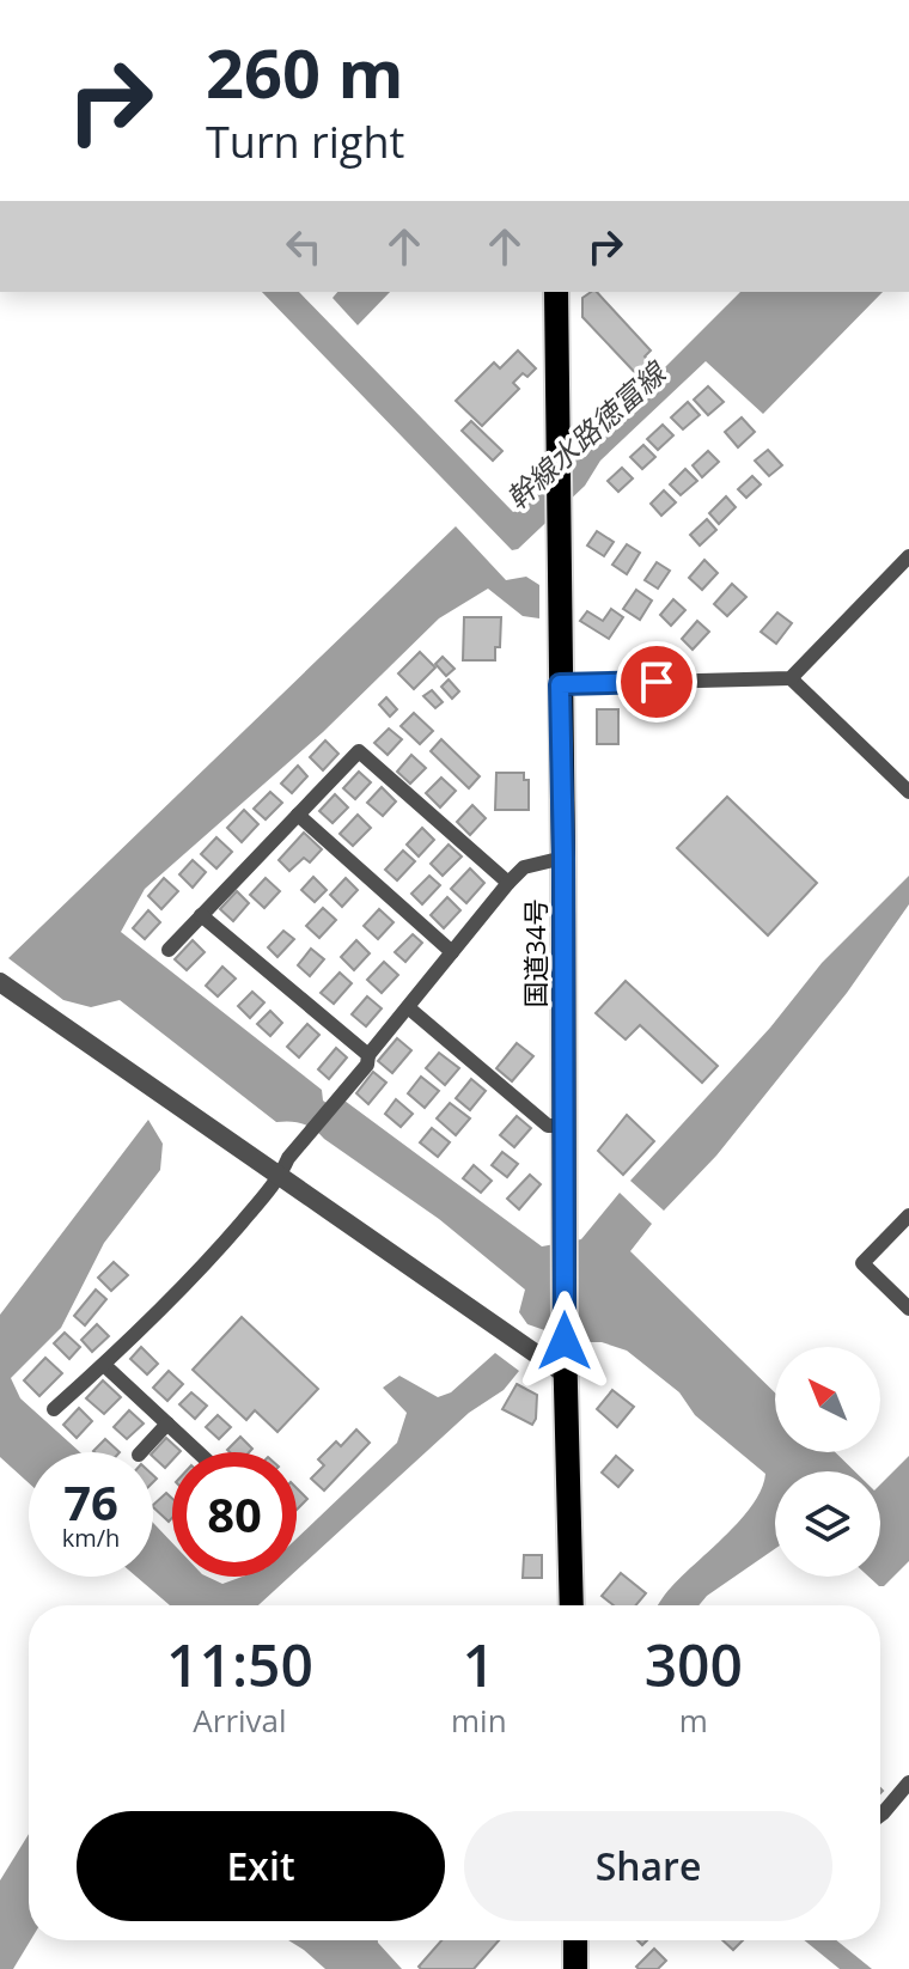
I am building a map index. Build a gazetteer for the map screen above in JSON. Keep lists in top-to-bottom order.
{
  "streets": {
    "highway": ["国道34号"]
  },
  "water": ["幹線水路徳富線"],
  "north": "top left",
  "page": {
    "turn": ["260 m", "Turn right"],
    "speed": "76 km/h",
    "limit": "80",
    "eta": [
      "11:50",
      "Arrival",
      "1",
      "min",
      "300",
      "m"
    ],
    "buttons": ["Exit", "Share"]
  }
}
